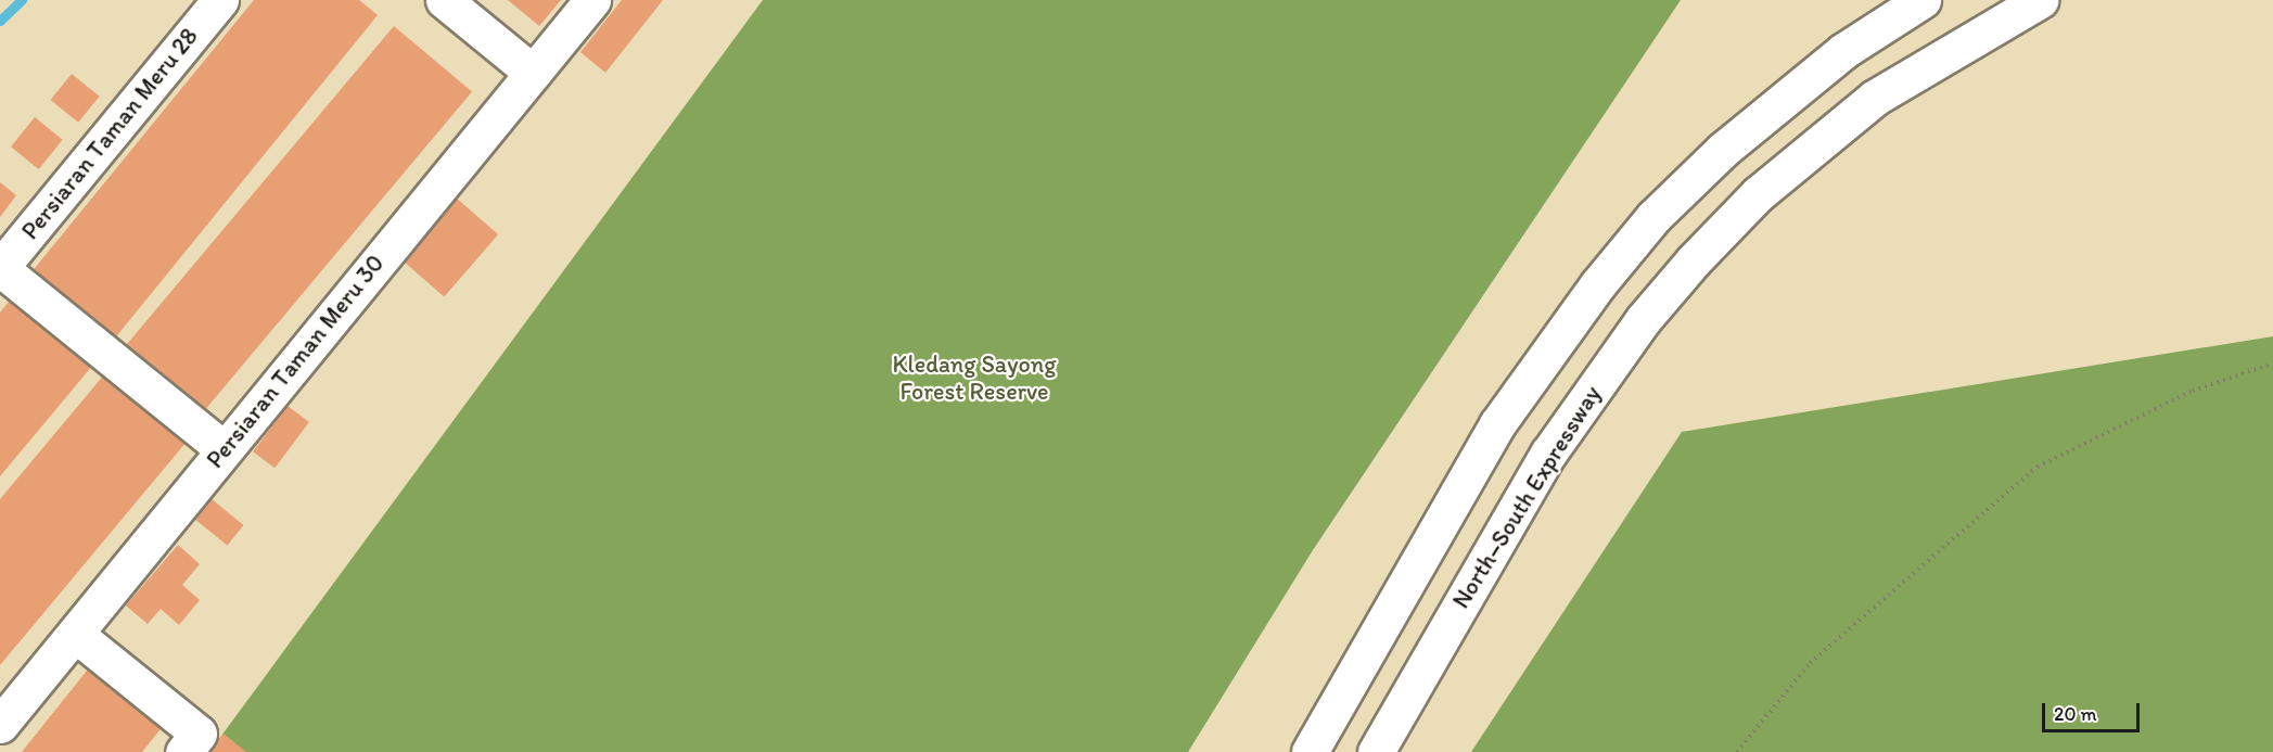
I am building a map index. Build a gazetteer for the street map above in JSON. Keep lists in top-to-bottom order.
{
  "streets": {
    "main road": ["Persiaran Taman Meru 28", "Persiaran Taman Meru 30", "North–South Expressway"]
  },
  "parks": ["Kledang Sayong Forest Reserve"],
  "scale_bar": "20 m"
}
